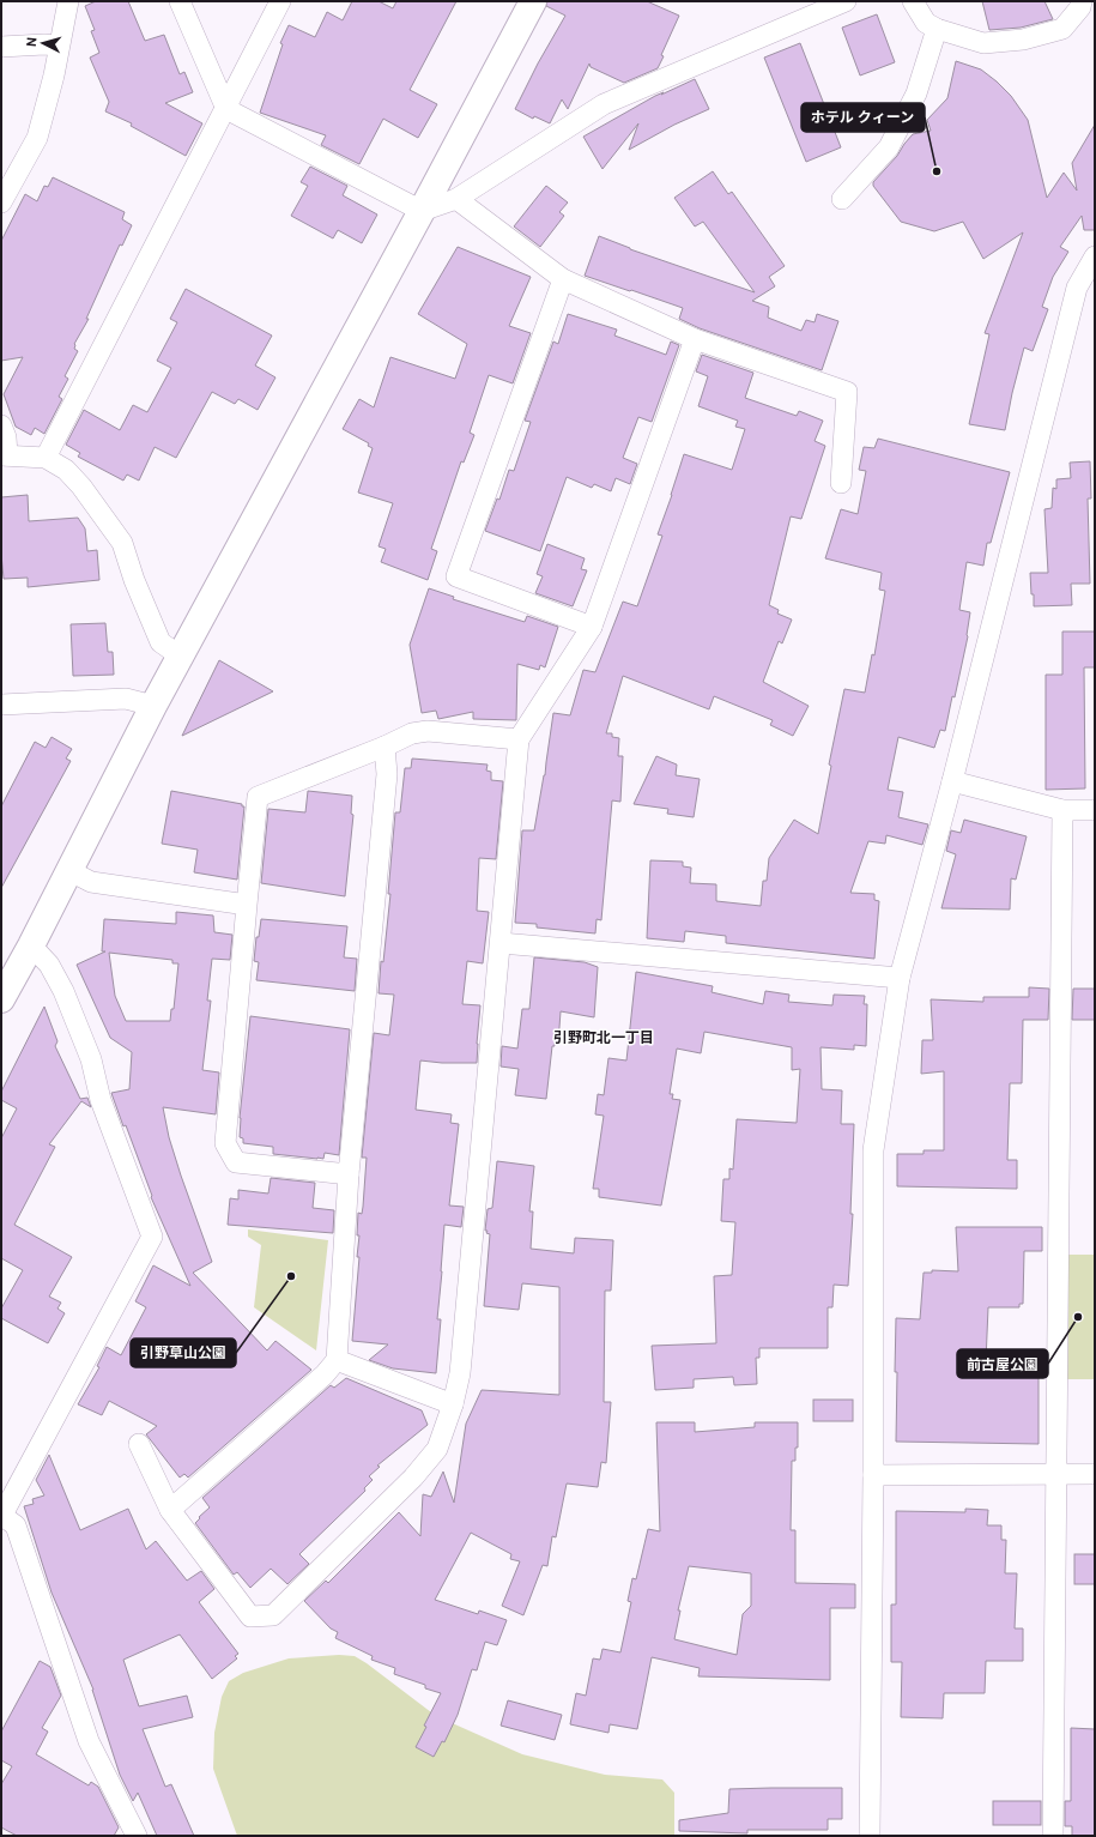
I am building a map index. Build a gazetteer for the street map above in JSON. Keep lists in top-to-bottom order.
{
  "districts": ["引野町北一丁目"],
  "places": ["ホテル クィーン", "引野草山公園", "前古屋公園"],
  "north": "left"
}
